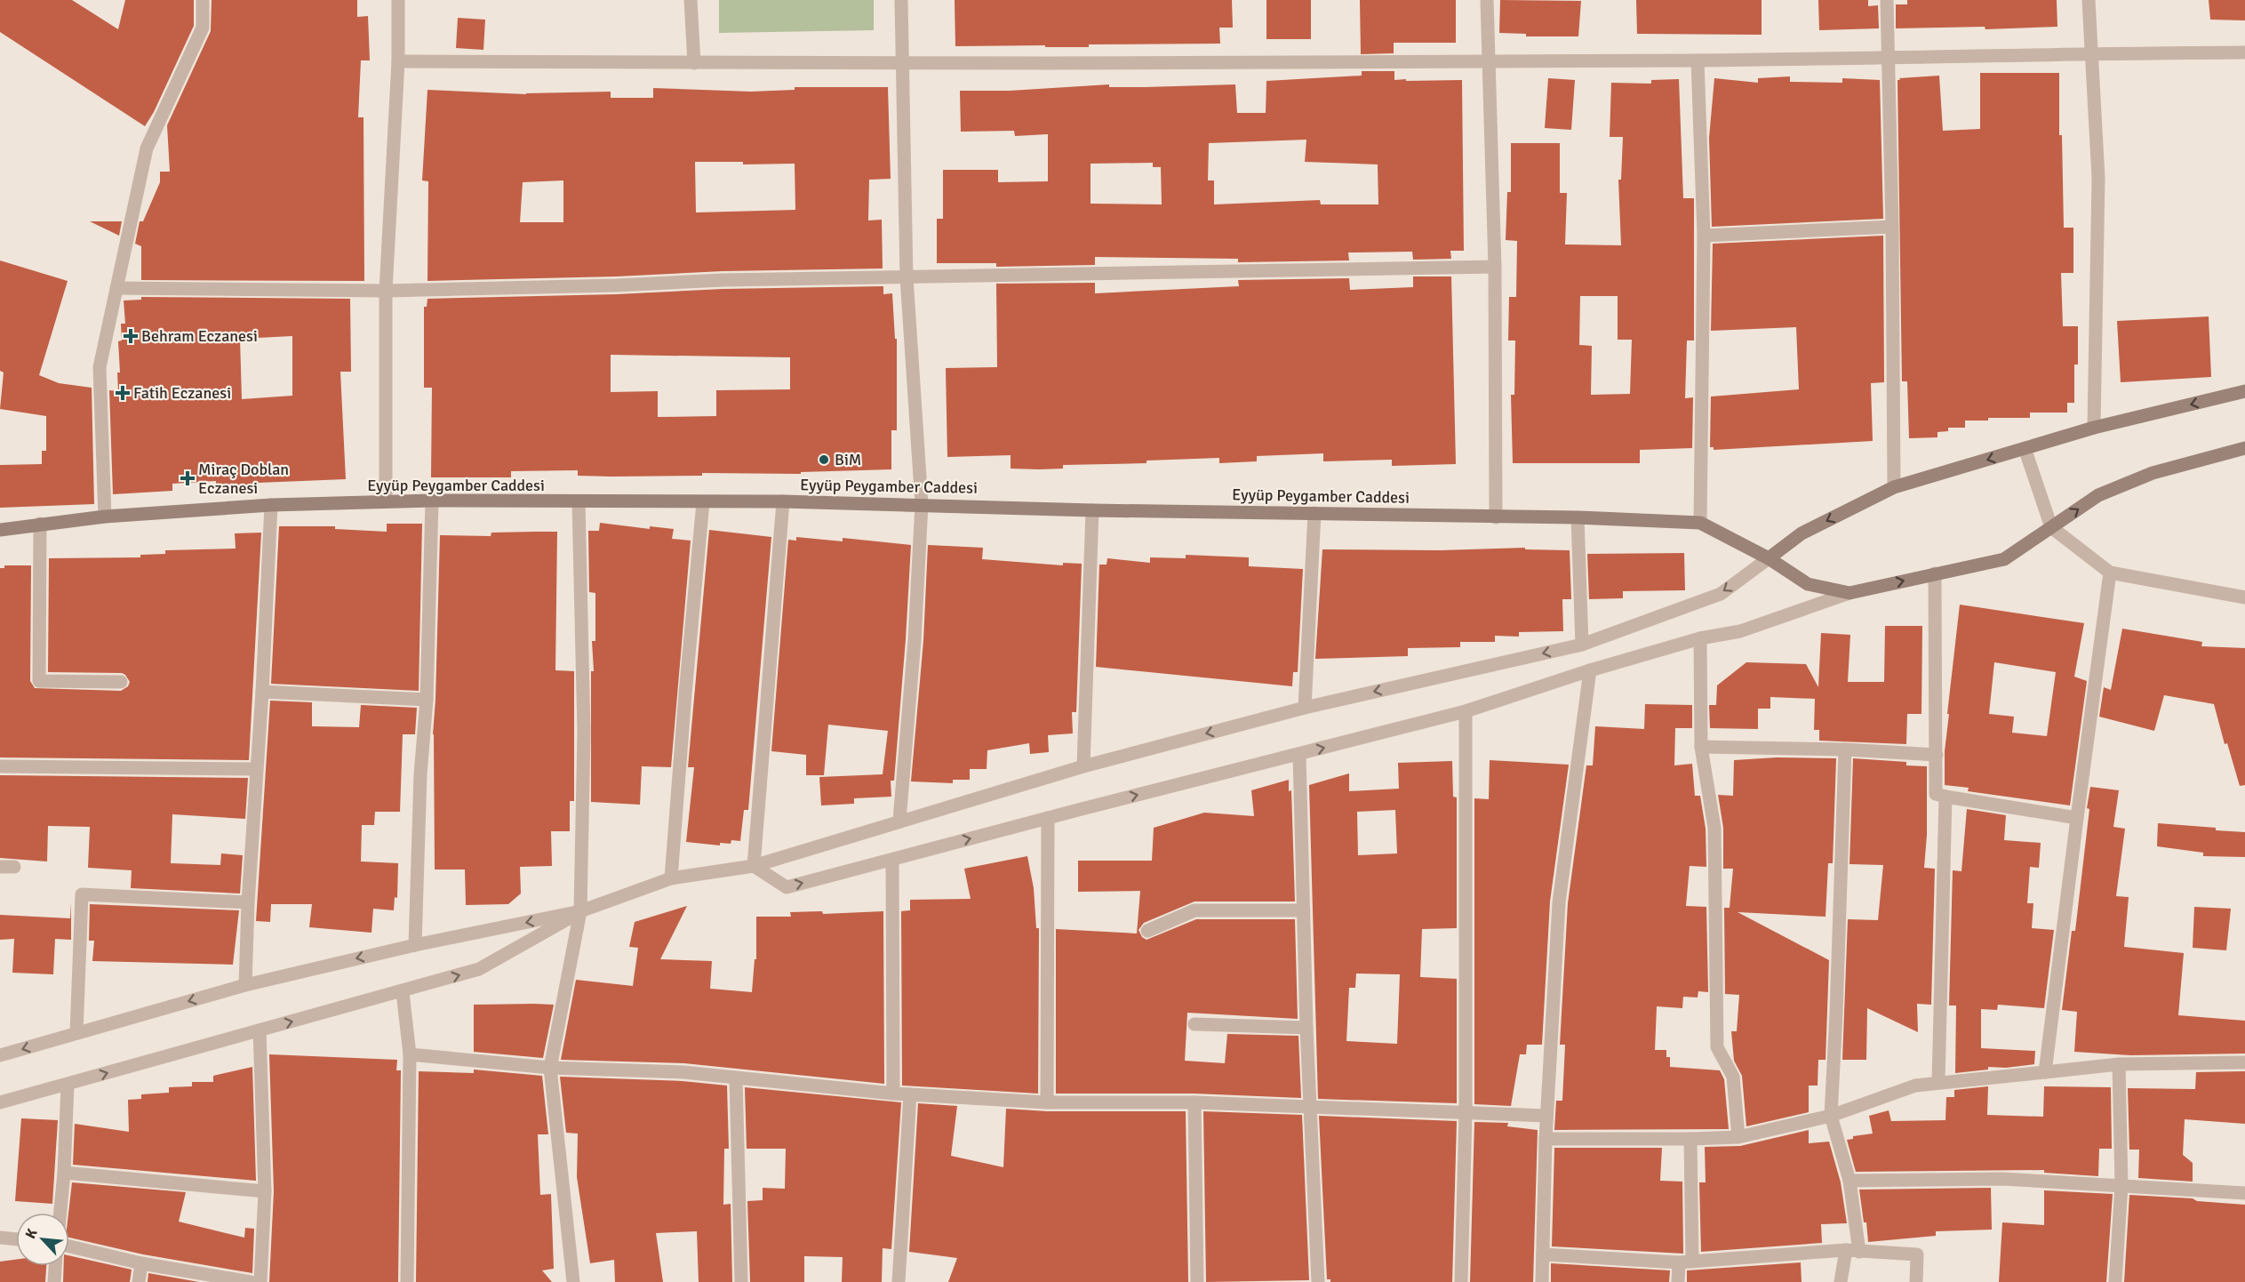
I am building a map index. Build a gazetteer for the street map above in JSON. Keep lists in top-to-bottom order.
{
  "streets": {
    "main road": ["Eyyüp Peygamber Caddesi"]
  },
  "places": {
    "health": ["Behram Eczanesi", "Fatih Eczanesi", "Miraç Doblan Eczanesi"],
    "other": ["BiM"]
  },
  "north": "top left"
}
